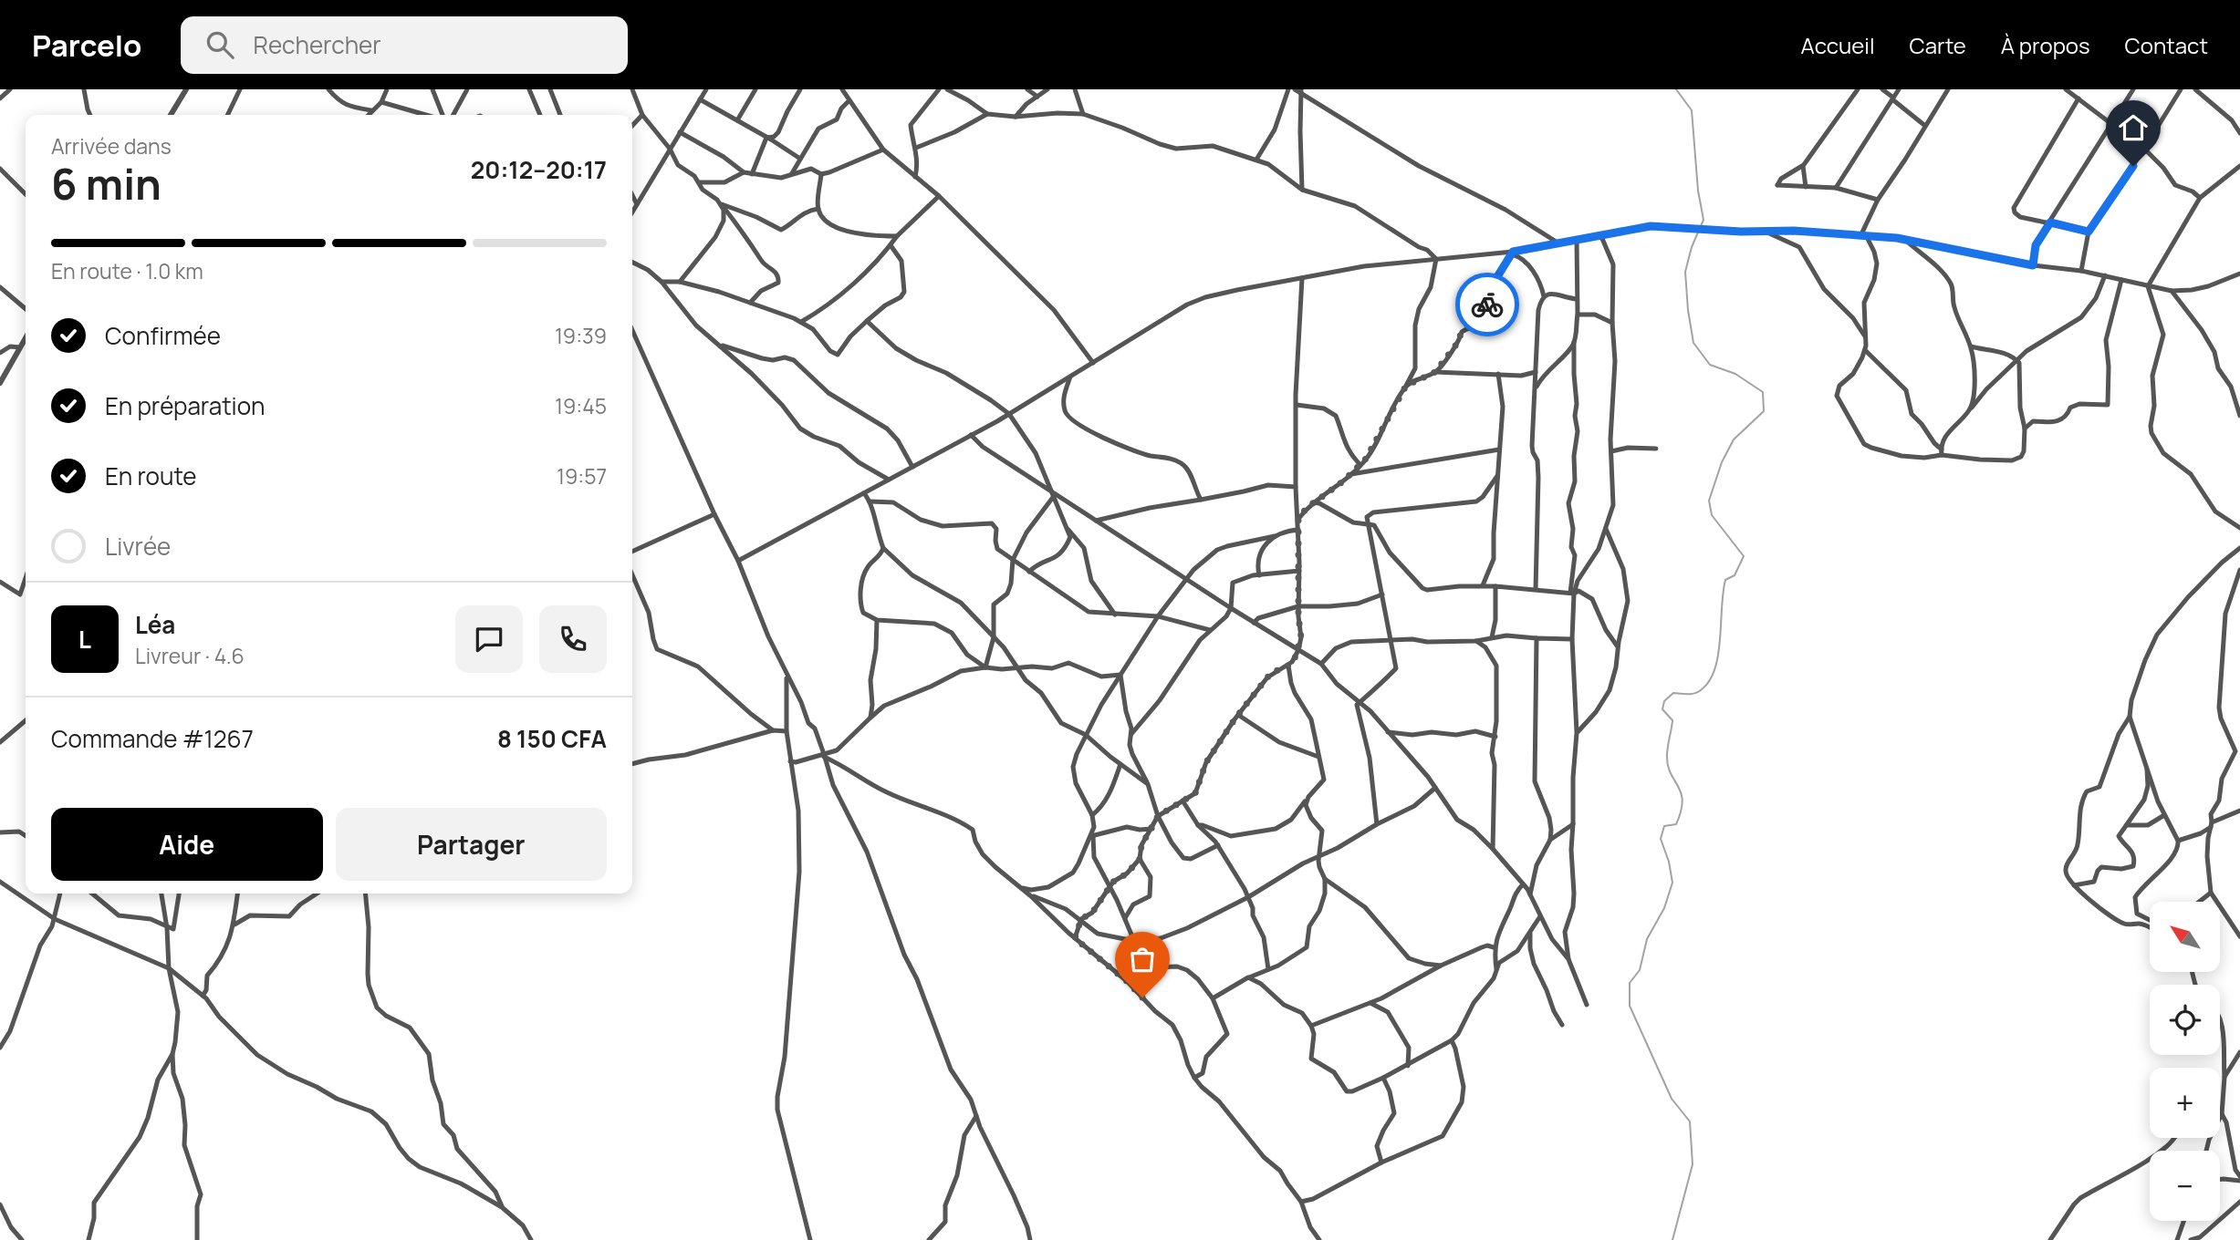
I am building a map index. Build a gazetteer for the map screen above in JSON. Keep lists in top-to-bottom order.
{
  "north": "top left",
  "page": {
    "header": "Parcelo",
    "search": "Rechercher",
    "nav": [
      "Accueil",
      "Carte",
      "À propos",
      "Contact"
    ],
    "heading": ["6 min", "Arrivée dans", "20:12–20:17"],
    "panel": [
      "Léa",
      "Livreur · 4.6",
      "Commande #1267",
      "8 150 CFA"
    ],
    "bar": "En route · 1.0 km",
    "list": [
      ["Confirmée", "19:39"],
      ["En préparation", "19:45"],
      ["En route", "19:57"],
      "Livrée"
    ],
    "round": "L",
    "buttons": ["Aide", "Partager"],
    "map_buttons": ["+", "−"]
  }
}
